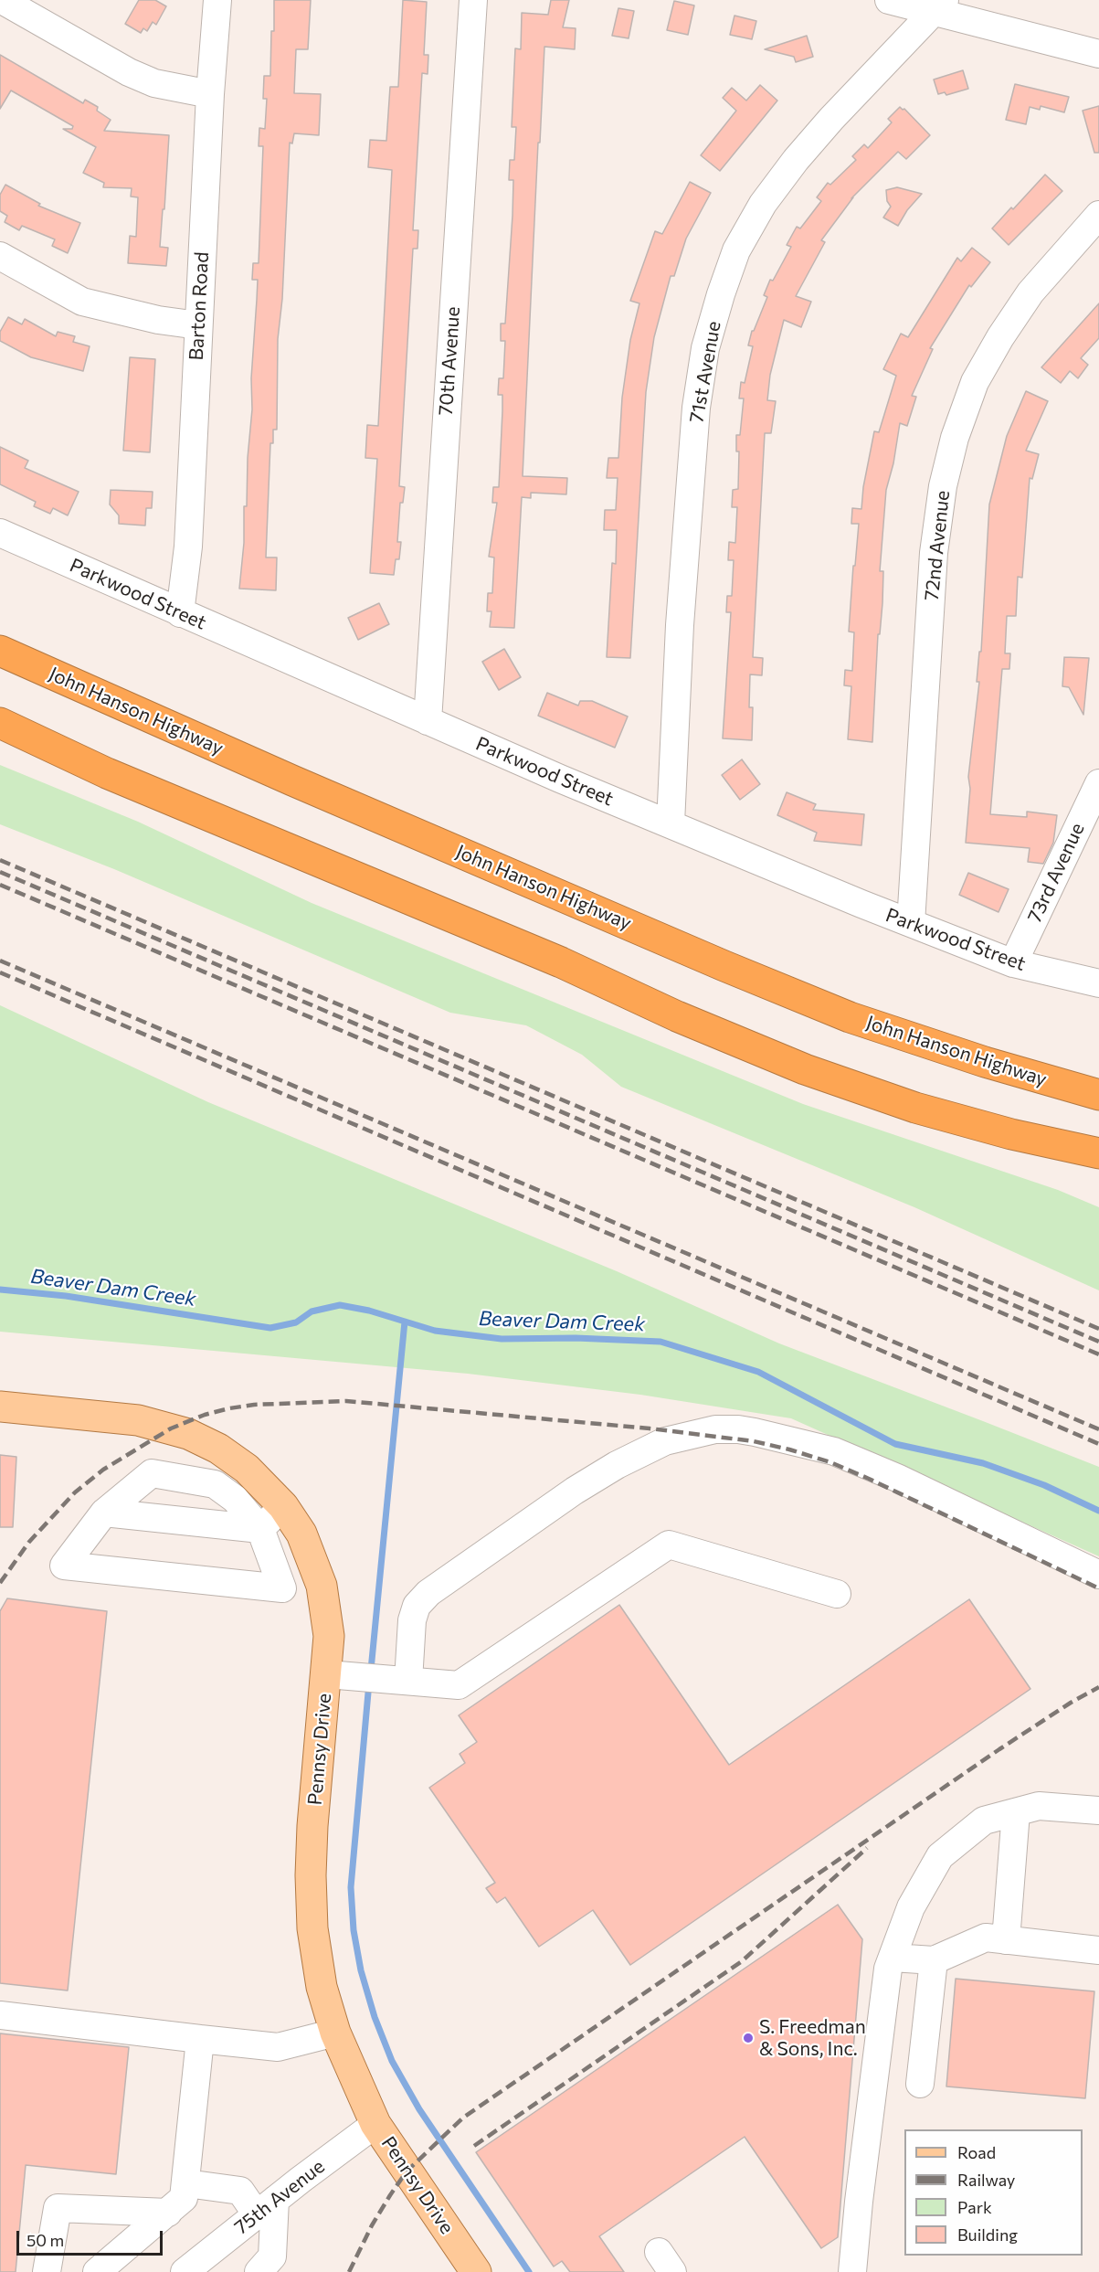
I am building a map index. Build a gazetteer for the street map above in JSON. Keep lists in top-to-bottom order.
{
  "streets": {
    "highway": ["John Hanson Highway"],
    "main road": ["Pennsy Drive"],
    "street": [
      "Barton Road",
      "70th Avenue",
      "71st Avenue",
      "72nd Avenue",
      "Parkwood Street",
      "73rd Avenue",
      "75th Avenue"
    ]
  },
  "crossings": [
    ["Barton Road", "Parkwood Street"],
    ["70th Avenue", "Parkwood Street"],
    ["71st Avenue", "Parkwood Street"],
    ["72nd Avenue", "Parkwood Street"],
    ["Parkwood Street", "73rd Avenue"],
    ["Pennsy Drive", "75th Avenue"]
  ],
  "water": ["Beaver Dam Creek"],
  "places": ["S. Freedman & Sons, Inc."],
  "legend": [
    "Road",
    "Railway",
    "Park",
    "Building"
  ],
  "scale_bar": "50 m"
}
